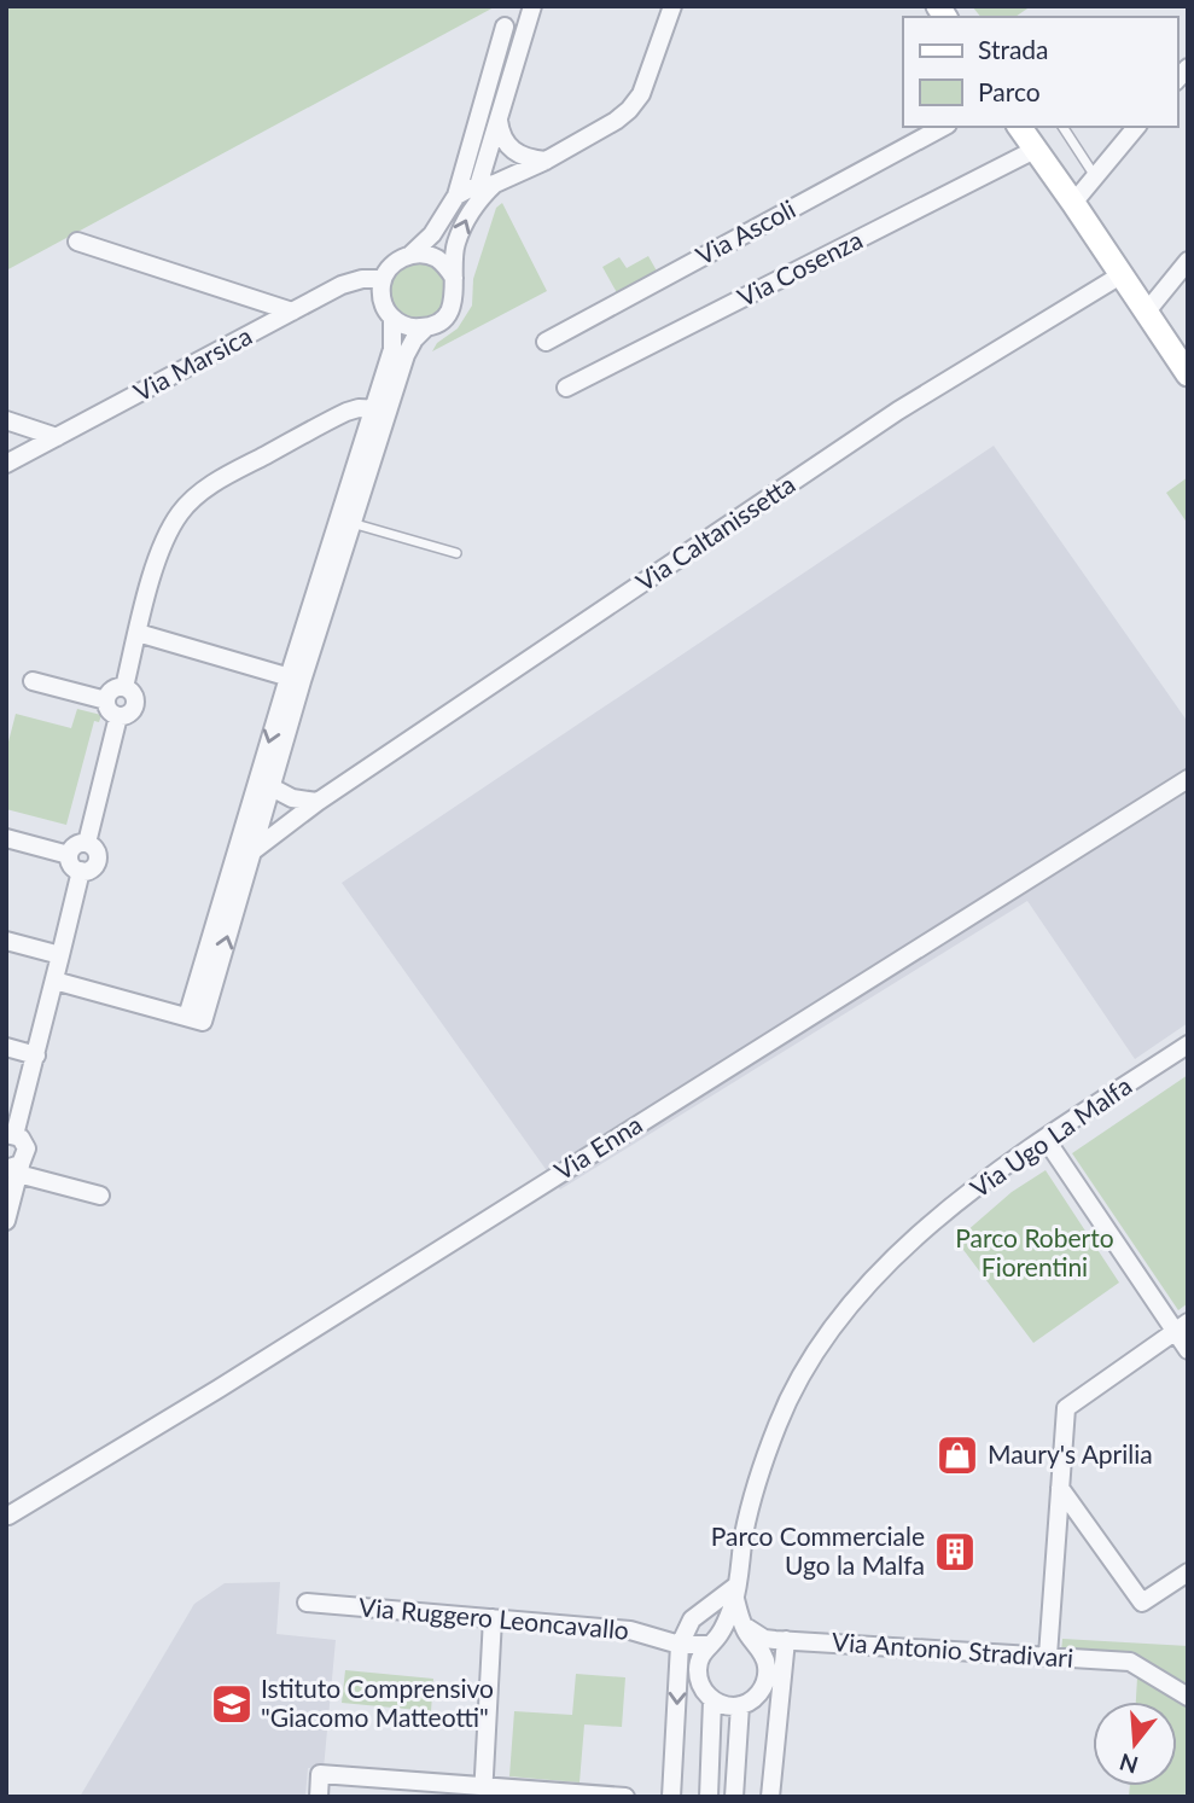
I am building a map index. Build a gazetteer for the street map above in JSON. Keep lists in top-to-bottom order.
{
  "streets": {
    "street": [
      "Via Ascoli",
      "Via Cosenza",
      "Via Marsica",
      "Via Caltanissetta",
      "Via Ugo La Malfa",
      "Via Enna",
      "Via Ruggero Leoncavallo",
      "Via Antonio Stradivari"
    ]
  },
  "crossings": [
    ["Via Ugo La Malfa", "Via Antonio Stradivari"]
  ],
  "parks": ["Parco Roberto Fiorentini"],
  "places": {
    "shop": ["Maury's Aprilia"],
    "building": ["Parco Commerciale Ugo la Malfa"],
    "school or university": ["Istituto Comprensivo \"Giacomo Matteotti\""]
  },
  "legend": ["Strada", "Parco"],
  "north": "bottom"
}
